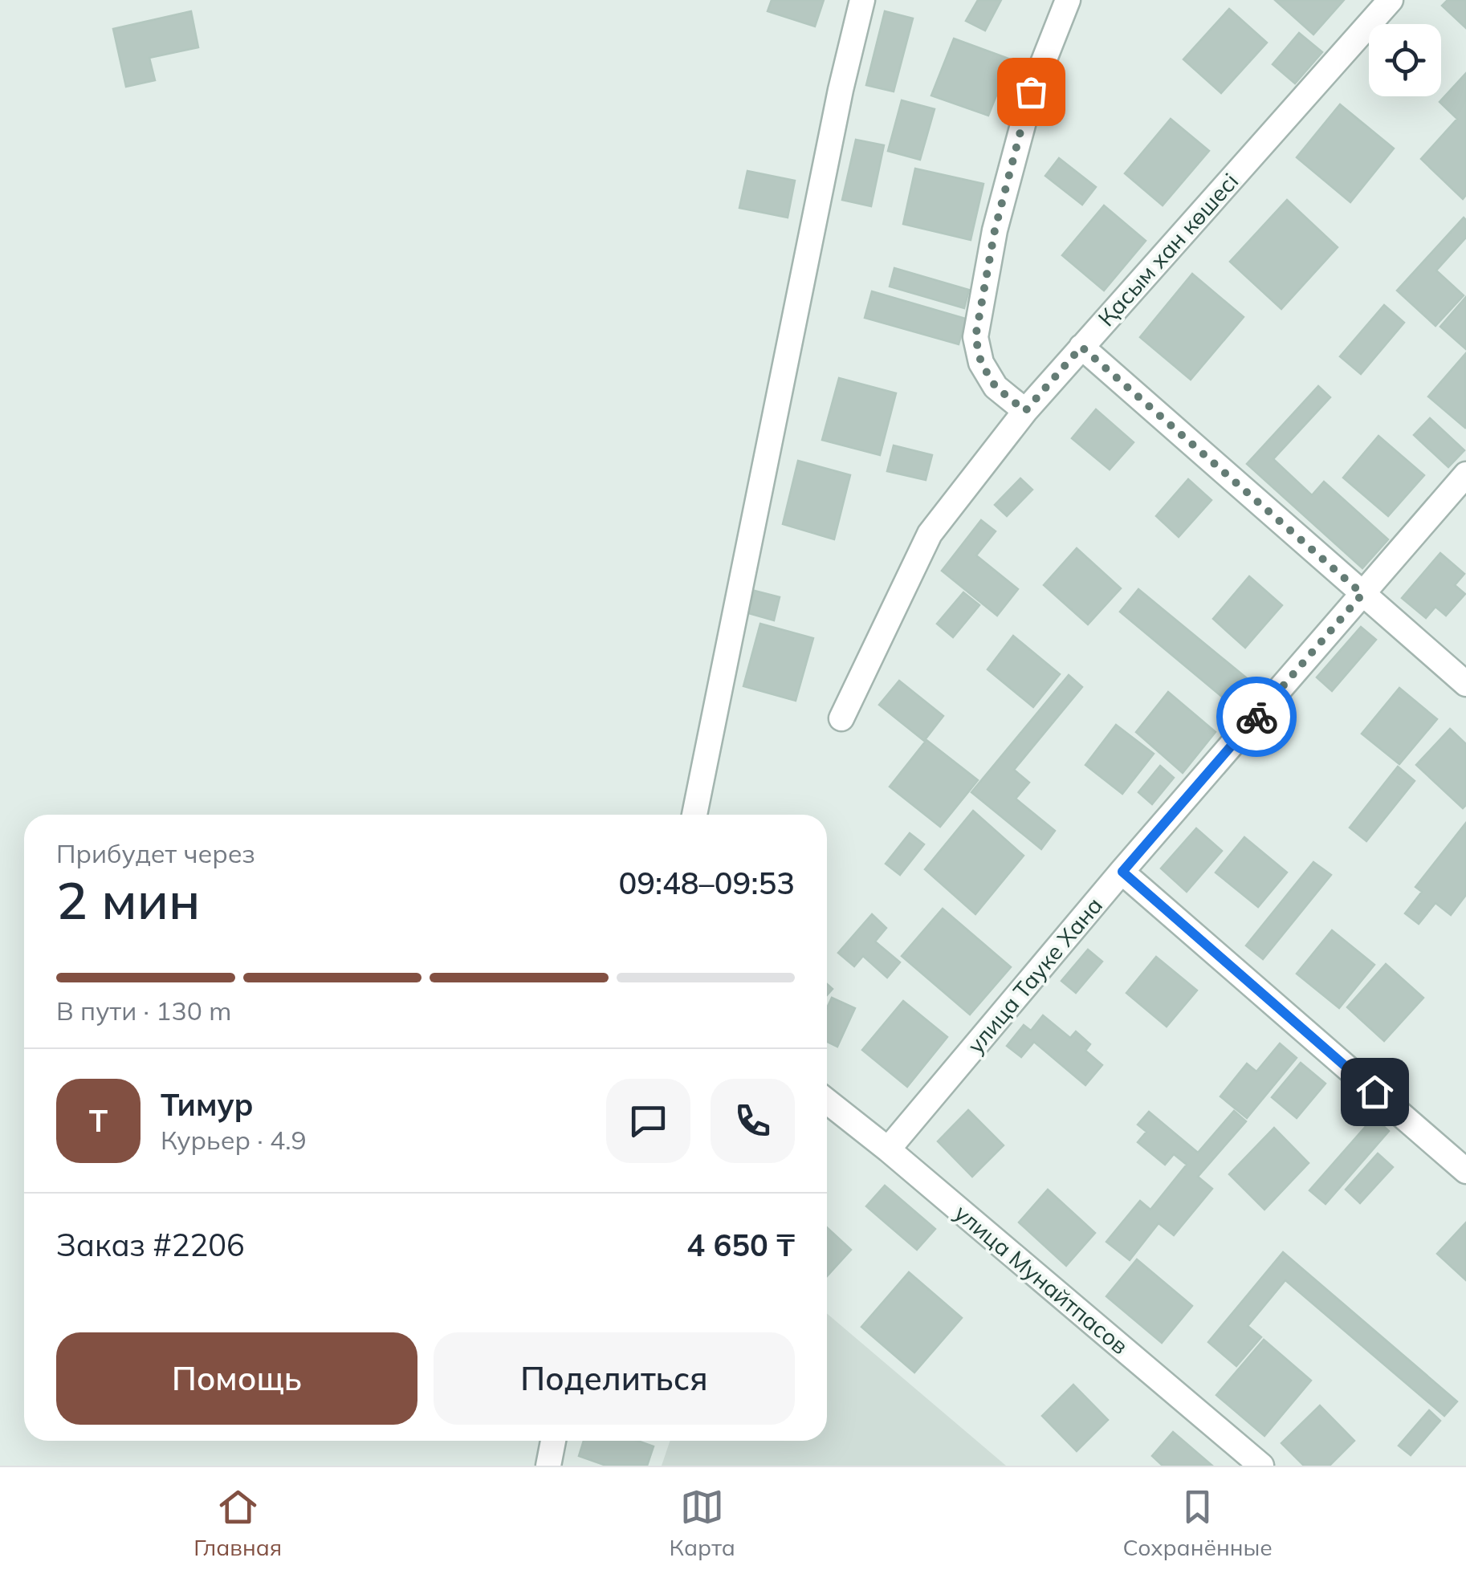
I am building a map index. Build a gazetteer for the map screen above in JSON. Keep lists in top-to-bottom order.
{
  "streets": {
    "street": ["Қасым хан көшесі", "улица Тауке Хана", "улица Мунайтпасов"]
  },
  "crossings": [
    ["улица Тауке Хана", "улица Мунайтпасов"]
  ],
  "page": {
    "heading": ["2 мин", "Прибудет через", "09:48–09:53"],
    "panel": [
      "Тимур",
      "Курьер · 4.9",
      "Заказ #2206",
      "4 650 ₸"
    ],
    "bar": "В пути · 130 m",
    "round": "Т",
    "buttons": ["Помощь", "Поделиться"],
    "tabs": ["Главная", "Карта", "Сохранённые"]
  }
}
